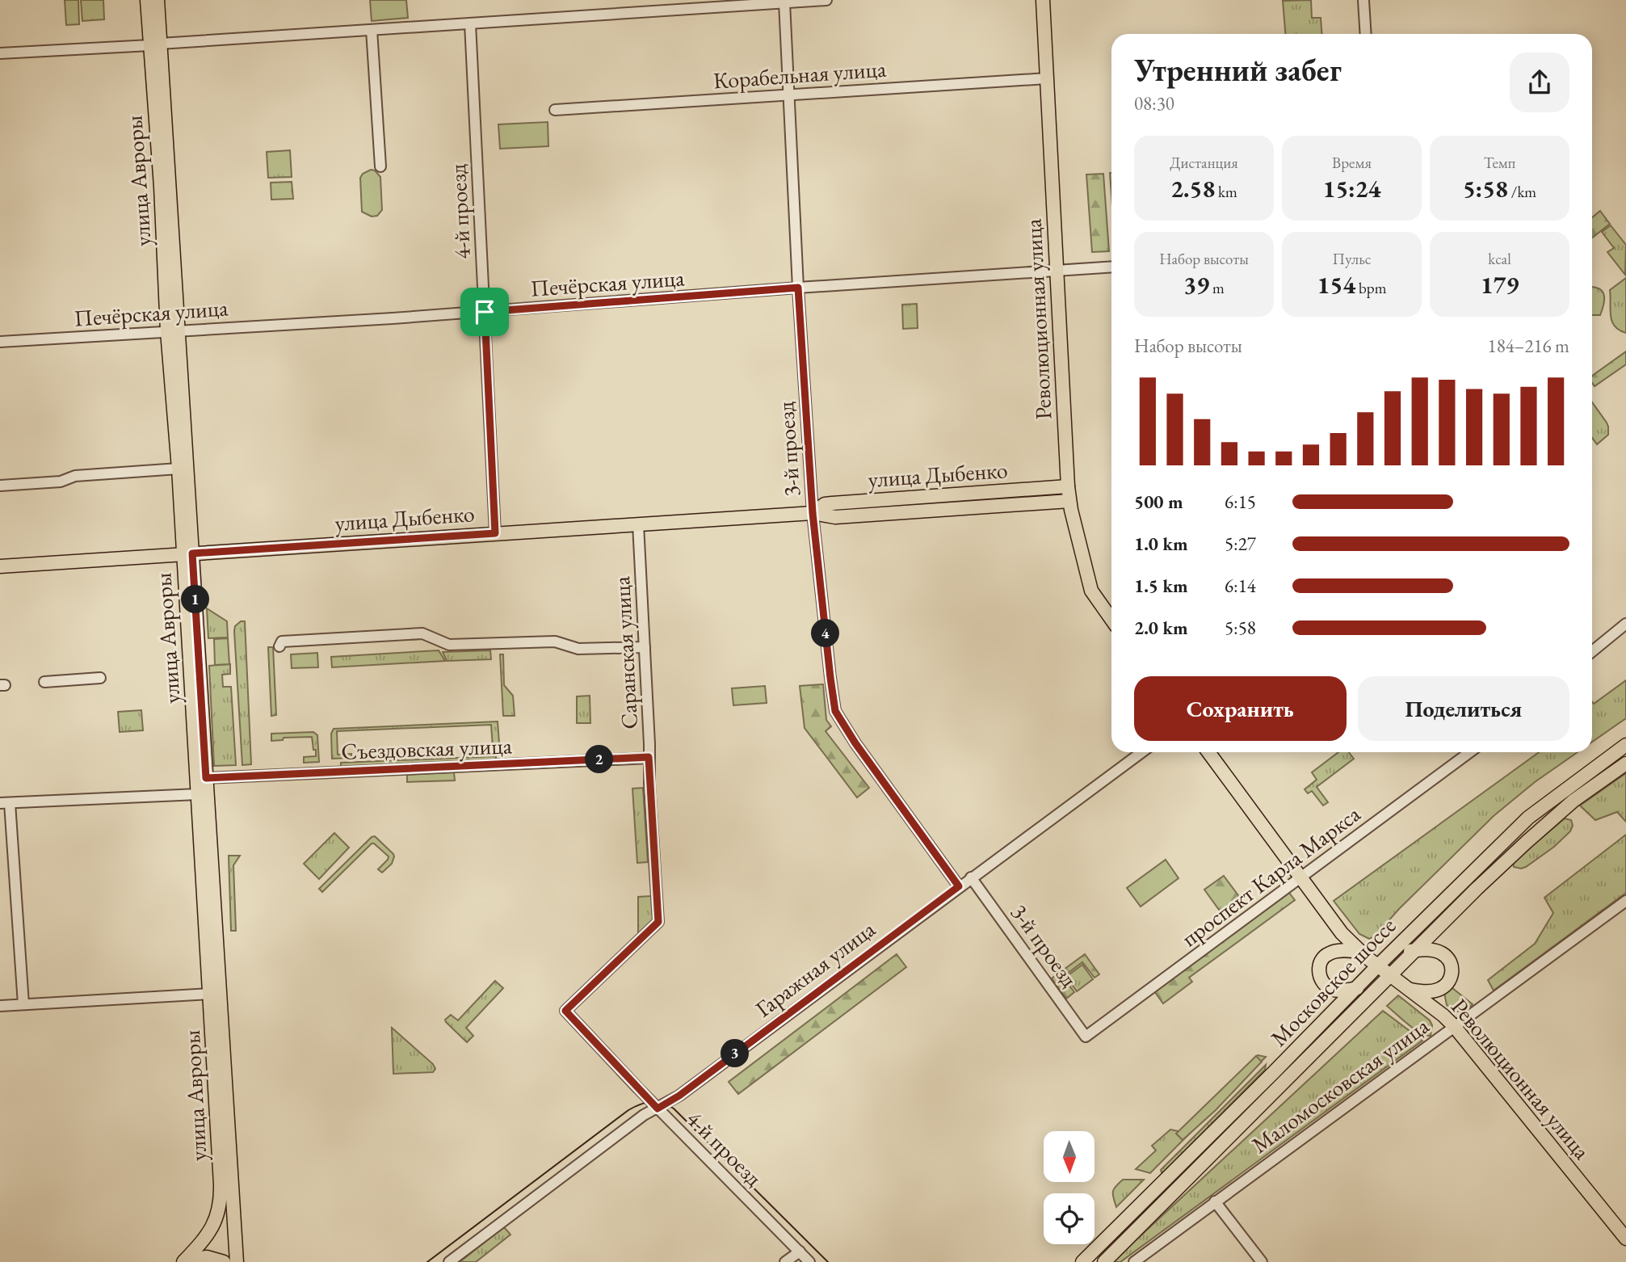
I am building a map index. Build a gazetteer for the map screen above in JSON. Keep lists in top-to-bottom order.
{
  "streets": {
    "main road": [
      "улица Авроры",
      "Революционная улица",
      "улица Дыбенко",
      "Московское шоссе"
    ],
    "street": [
      "Корабельная улица",
      "4-й проезд",
      "Печёрская улица",
      "3-й проезд",
      "Саранская улица",
      "Съездовская улица",
      "проспект Карла Маркса",
      "Гаражная улица",
      "Маломосковская улица"
    ]
  },
  "crossings": [
    ["Корабельная улица", "Революционная улица"],
    ["Корабельная улица", "3-й проезд"],
    ["улица Авроры", "Печёрская улица"],
    ["улица Авроры", "улица Дыбенко"],
    ["улица Авроры", "Съездовская улица"],
    ["4-й проезд", "Печёрская улица"],
    ["4-й проезд", "улица Дыбенко"],
    ["4-й проезд", "Саранская улица"],
    ["4-й проезд", "Гаражная улица"],
    ["Печёрская улица", "Революционная улица"],
    ["Печёрская улица", "3-й проезд"],
    ["Революционная улица", "улица Дыбенко"],
    ["Революционная улица", "проспект Карла Маркса"],
    ["Революционная улица", "Московское шоссе"],
    ["Революционная улица", "Маломосковская улица"],
    ["3-й проезд", "улица Дыбенко"],
    ["3-й проезд", "проспект Карла Маркса"],
    ["3-й проезд", "Гаражная улица"],
    ["улица Дыбенко", "Саранская улица"],
    ["Саранская улица", "Съездовская улица"]
  ],
  "north": "bottom",
  "page": {
    "heading": ["Утренний забег", "08:30"],
    "stats": [
      ["Дистанция", "2.58 km"],
      ["Время", "15:24"],
      ["Темп", "5:58 /km"],
      ["Набор высоты", "39 m"],
      ["Пульс", "154 bpm"],
      ["kcal", "179"]
    ],
    "chart": ["Набор высоты", "184–216 m"],
    "list": [
      {
        "name": "500 m",
        "note": "6:15"
      },
      {
        "name": "1.0 km",
        "note": "5:27"
      },
      {
        "name": "1.5 km",
        "note": "6:14"
      },
      {
        "name": "2.0 km",
        "note": "5:58"
      }
    ],
    "pins": [
      "1",
      "4",
      "2",
      "3"
    ],
    "buttons": ["Сохранить", "Поделиться"]
  }
}
